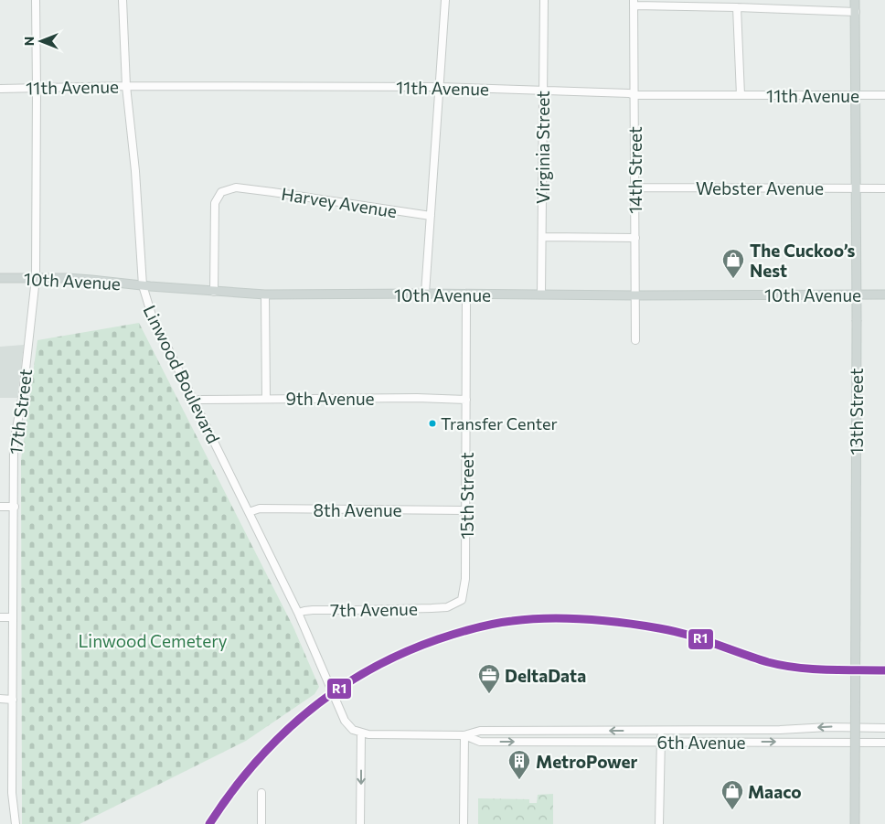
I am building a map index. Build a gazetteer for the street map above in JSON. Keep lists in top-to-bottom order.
{
  "streets": {
    "main road": ["10th Avenue", "13th Street"],
    "street": [
      "11th Avenue",
      "Virginia Street",
      "14th Street",
      "Webster Avenue",
      "Harvey Avenue",
      "Linwood Boulevard",
      "9th Avenue",
      "17th Street",
      "15th Street",
      "8th Avenue",
      "7th Avenue",
      "6th Avenue"
    ]
  },
  "crossings": [
    ["11th Avenue", "Virginia Street"],
    ["11th Avenue", "14th Street"],
    ["11th Avenue", "Linwood Boulevard"],
    ["11th Avenue", "17th Street"],
    ["11th Avenue", "13th Street"],
    ["Virginia Street", "10th Avenue"],
    ["14th Street", "Webster Avenue"],
    ["14th Street", "10th Avenue"],
    ["Webster Avenue", "13th Street"],
    ["Harvey Avenue", "10th Avenue"],
    ["10th Avenue", "Linwood Boulevard"],
    ["10th Avenue", "17th Street"],
    ["10th Avenue", "13th Street"],
    ["10th Avenue", "15th Street"],
    ["Linwood Boulevard", "9th Avenue"],
    ["Linwood Boulevard", "8th Avenue"],
    ["Linwood Boulevard", "7th Avenue"],
    ["Linwood Boulevard", "6th Avenue"],
    ["9th Avenue", "15th Street"],
    ["15th Street", "8th Avenue"],
    ["15th Street", "7th Avenue"]
  ],
  "parks": ["Linwood Cemetery"],
  "places": {
    "shop": ["The Cuckoo’s Nest", "Maaco"],
    "other": ["Transfer Center"],
    "office": ["DeltaData"],
    "building": ["MetroPower"]
  },
  "lines": ["transit line R1"],
  "north": "left"
}
